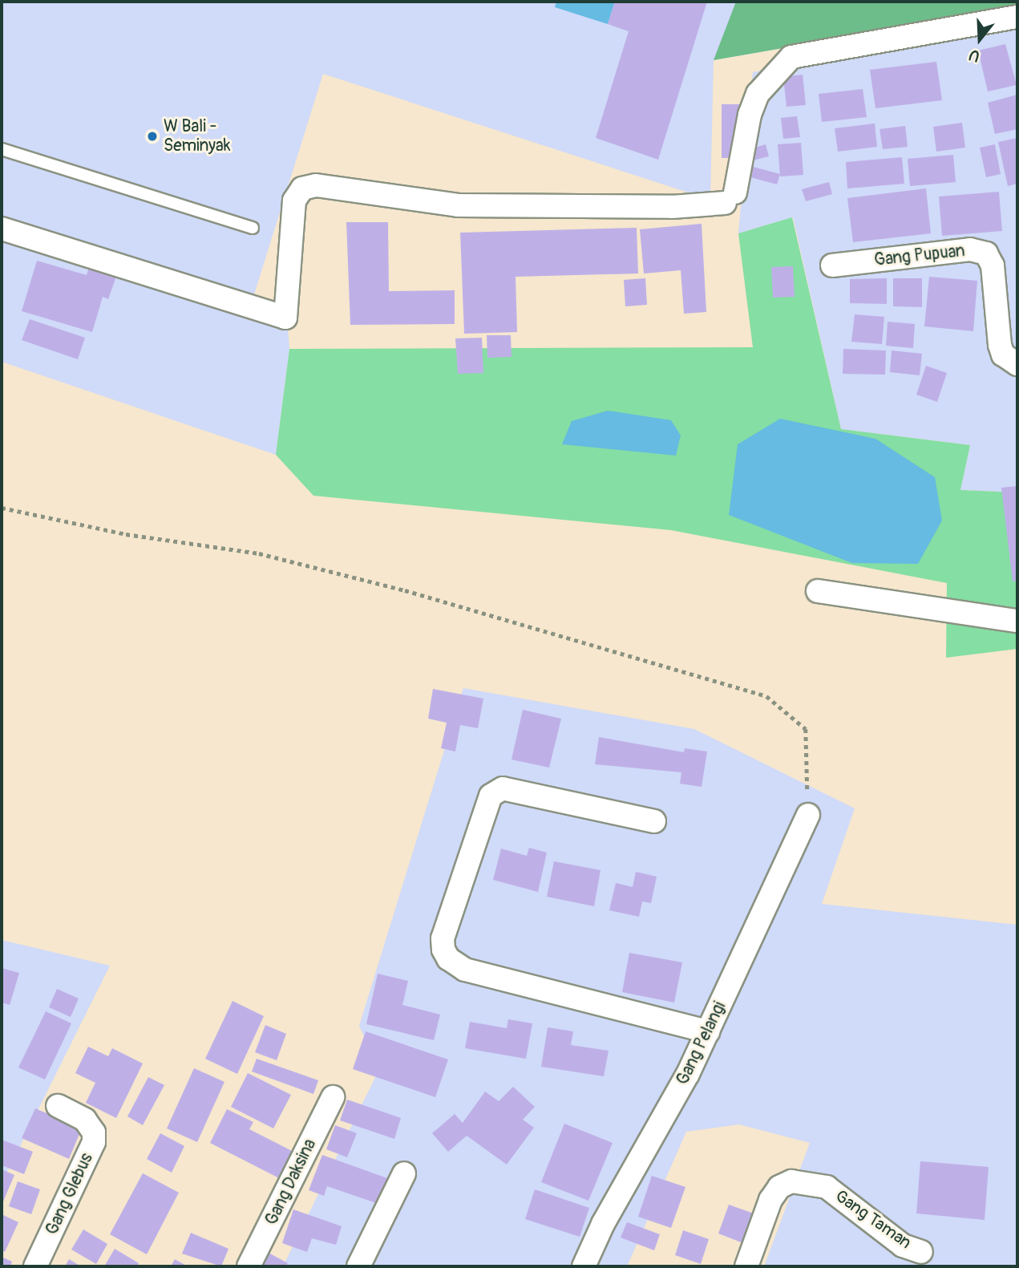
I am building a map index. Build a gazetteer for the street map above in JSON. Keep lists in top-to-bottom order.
{
  "streets": {
    "street": [
      "Gang Pupuan",
      "Gang Pelangi",
      "Gang Daksina",
      "Gang Glebus",
      "Gang Taman"
    ]
  },
  "places": ["W Bali - Seminyak"],
  "north": "bottom"
}
